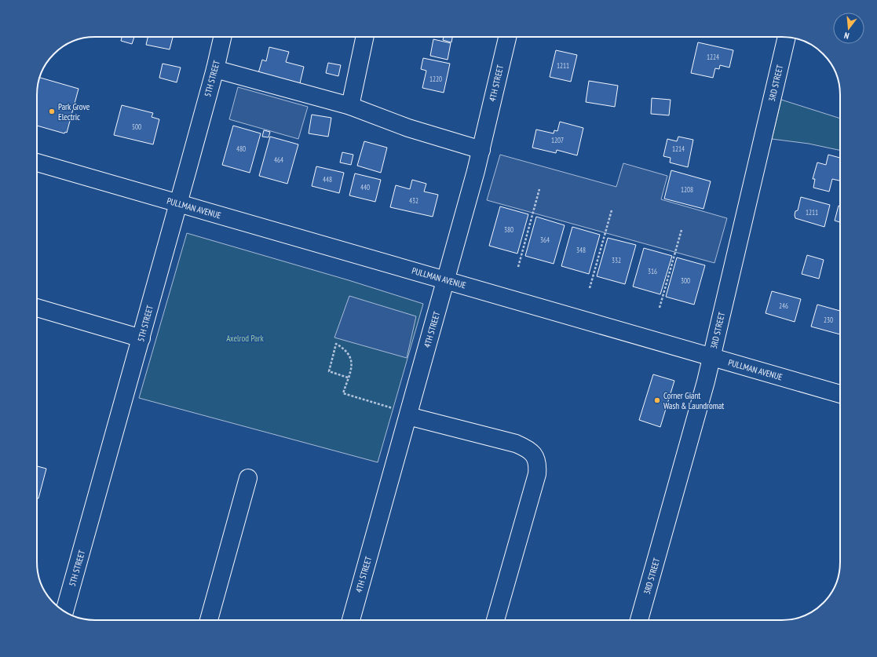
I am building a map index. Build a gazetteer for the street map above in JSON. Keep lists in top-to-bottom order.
{
  "streets": {
    "street": [
      "5TH STREET",
      "4TH STREET",
      "3RD STREET",
      "PULLMAN AVENUE"
    ]
  },
  "crossings": [
    ["5TH STREET", "PULLMAN AVENUE"],
    ["4TH STREET", "PULLMAN AVENUE"],
    ["3RD STREET", "PULLMAN AVENUE"]
  ],
  "parks": ["Axelrod Park"],
  "places": ["Park Grove Electric", "Corner Giant Wash & Laundromat"],
  "house_numbers": [
    "1224",
    "1211",
    "1220",
    "500",
    "1207",
    "480",
    "1214",
    "464",
    "448",
    "440",
    "1208",
    "432",
    "1211",
    "380",
    "364",
    "348",
    "332",
    "316",
    "300",
    "246",
    "230"
  ],
  "north": "bottom"
}
